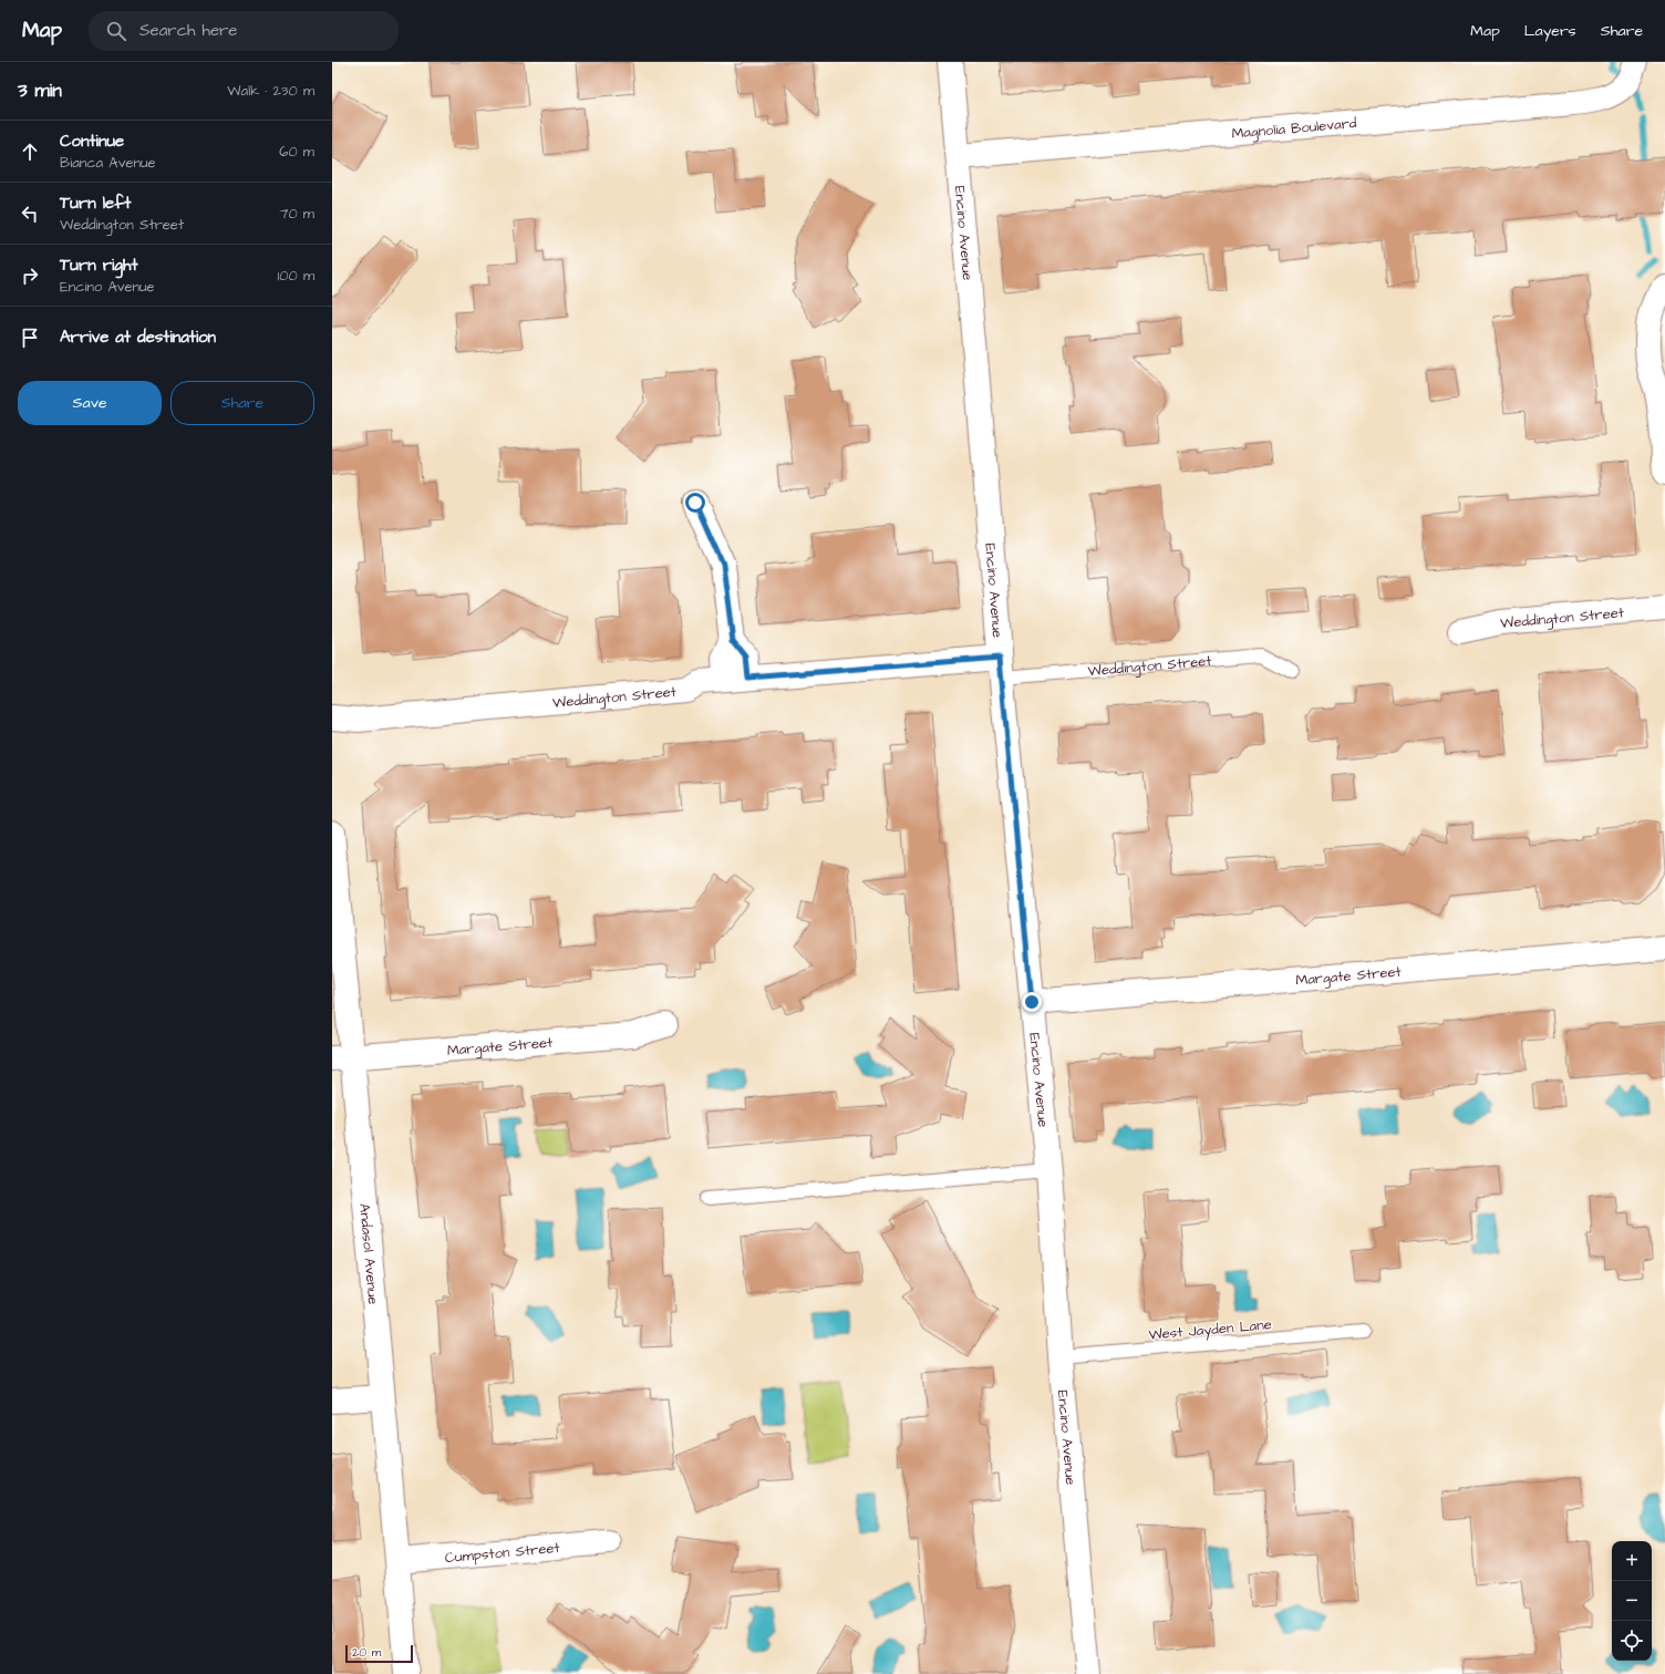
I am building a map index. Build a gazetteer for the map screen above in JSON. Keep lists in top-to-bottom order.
{
  "streets": {
    "street": [
      "Magnolia Boulevard",
      "Encino Avenue",
      "Weddington Street",
      "Margate Street",
      "Andasol Avenue",
      "Cumpston Street"
    ],
    "lane": ["West Jayden Lane"]
  },
  "crossings": [
    ["Magnolia Boulevard", "Encino Avenue"],
    ["Encino Avenue", "Weddington Street"],
    ["Encino Avenue", "Margate Street"],
    ["Encino Avenue", "West Jayden Lane"],
    ["Margate Street", "Andasol Avenue"],
    ["Andasol Avenue", "Cumpston Street"]
  ],
  "scale_bar": "20 m",
  "page": {
    "header": "Map",
    "search": "Search here",
    "nav": ["Map", "Layers", "Share"],
    "heading": ["3 min", "Walk · 230 m"],
    "list": [
      ["Continue", "Bianca Avenue", "60 m"],
      ["Turn left", "Weddington Street", "70 m"],
      ["Turn right", "Encino Avenue", "100 m"],
      "Arrive at destination"
    ],
    "buttons": ["Save", "Share"],
    "map_buttons": ["+", "−"],
    "scale": "20 m"
  }
}
